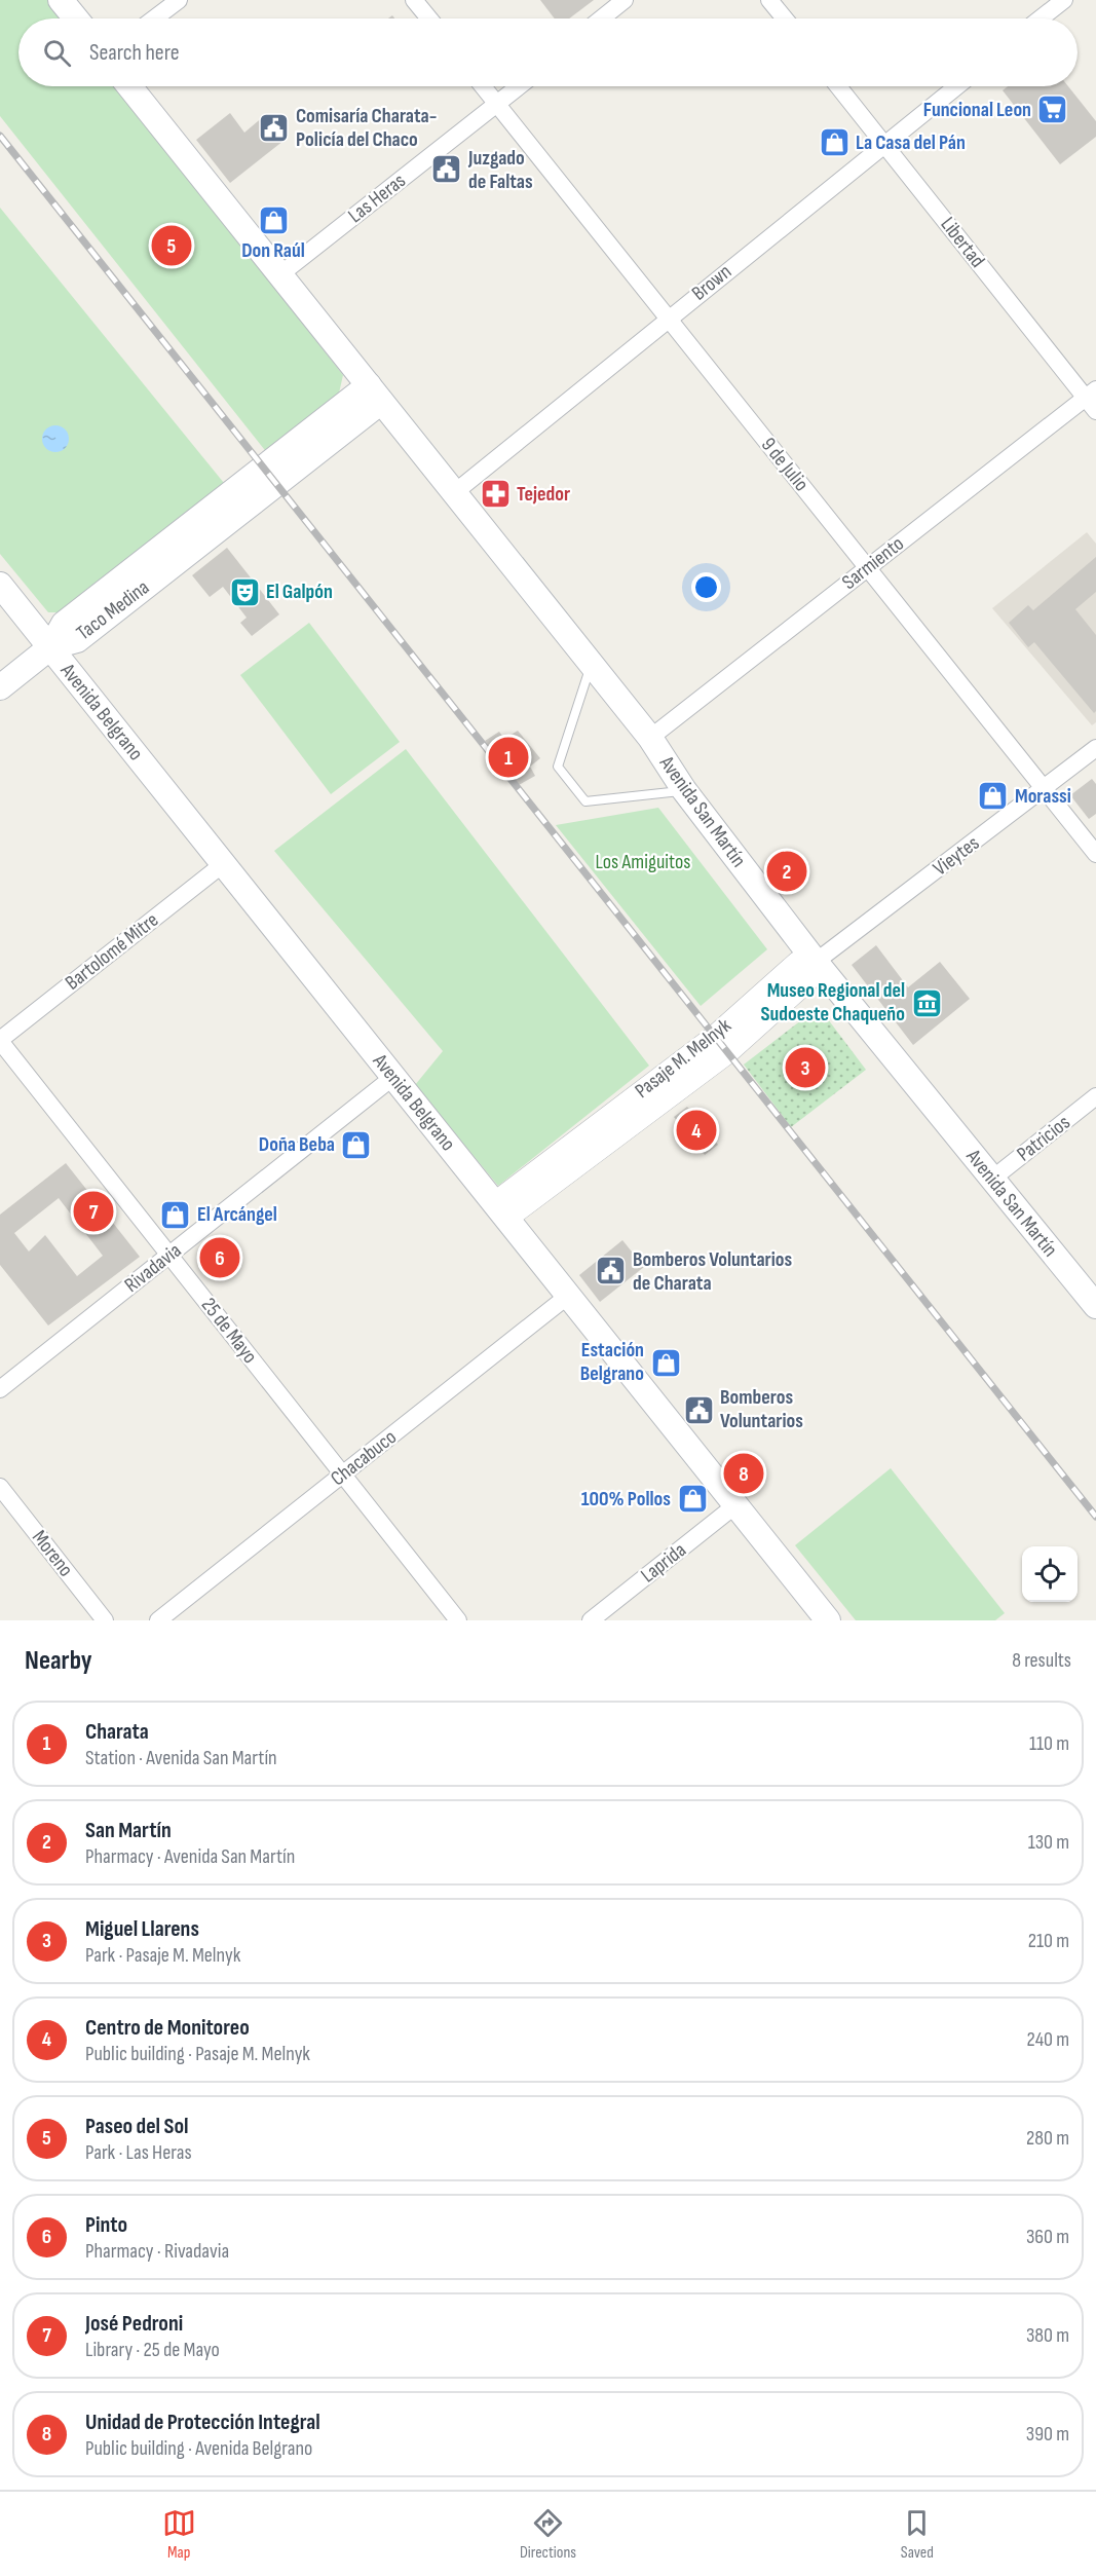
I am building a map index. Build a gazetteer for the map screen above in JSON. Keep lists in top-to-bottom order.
{
  "streets": {
    "main road": ["Taco Medina", "Avenida Belgrano", "Avenida San Martín"],
    "street": [
      "Las Heras",
      "Libertad",
      "Brown",
      "9 de Julio",
      "Sarmiento",
      "Vieytes",
      "Bartolomé Mitre",
      "Pasaje M. Melnyk",
      "Patricios",
      "Rivadavia",
      "25 de Mayo",
      "Chacabuco",
      "Moreno",
      "Laprida"
    ]
  },
  "crossings": [
    ["Las Heras", "9 de Julio"],
    ["Las Heras", "Avenida San Martín"],
    ["Libertad", "Brown"],
    ["Libertad", "Sarmiento"],
    ["Brown", "9 de Julio"],
    ["Brown", "Avenida San Martín"],
    ["9 de Julio", "Sarmiento"],
    ["9 de Julio", "Vieytes"],
    ["Sarmiento", "Avenida San Martín"],
    ["Taco Medina", "Avenida Belgrano"],
    ["Taco Medina", "Avenida San Martín"],
    ["Avenida Belgrano", "Bartolomé Mitre"],
    ["Avenida Belgrano", "Pasaje M. Melnyk"],
    ["Avenida Belgrano", "Rivadavia"],
    ["Avenida Belgrano", "Chacabuco"],
    ["Avenida Belgrano", "Laprida"],
    ["Avenida San Martín", "Vieytes"],
    ["Avenida San Martín", "Pasaje M. Melnyk"],
    ["Avenida San Martín", "Patricios"],
    ["Vieytes", "Pasaje M. Melnyk"],
    ["Bartolomé Mitre", "25 de Mayo"],
    ["Rivadavia", "25 de Mayo"],
    ["25 de Mayo", "Chacabuco"]
  ],
  "parks": ["Los Amiguitos"],
  "places": {
    "supermarket": ["Funcional Leon"],
    "public building": [
      "Comisaría Charata- Policía del Chaco",
      "Juzgado de Faltas",
      "Bomberos Voluntarios de Charata",
      "Bomberos Voluntarios"
    ],
    "shop": [
      "La Casa del Pán",
      "Don Raúl",
      "Morassi",
      "Doña Beba",
      "El Arcángel",
      "Estación Belgrano",
      "100% Pollos"
    ],
    "pharmacy": ["Tejedor"],
    "theatre": ["El Galpón"],
    "museum": ["Museo Regional del Sudoeste Chaqueño"]
  },
  "page": {
    "search": "Search here",
    "pins": [
      "5",
      "1",
      "2",
      "3",
      "4",
      "7",
      "6",
      "8"
    ],
    "heading": ["Nearby", "8 results"],
    "list": [
      {
        "mark": "1",
        "name": "Charata",
        "note": "Station · Avenida San Martín",
        "value": "110 m"
      },
      {
        "mark": "2",
        "name": "San Martín",
        "note": "Pharmacy · Avenida San Martín",
        "value": "130 m"
      },
      {
        "mark": "3",
        "name": "Miguel Llarens",
        "note": "Park · Pasaje M. Melnyk",
        "value": "210 m"
      },
      {
        "mark": "4",
        "name": "Centro de Monitoreo",
        "note": "Public building · Pasaje M. Melnyk",
        "value": "240 m"
      },
      {
        "mark": "5",
        "name": "Paseo del Sol",
        "note": "Park · Las Heras",
        "value": "280 m"
      },
      {
        "mark": "6",
        "name": "Pinto",
        "note": "Pharmacy · Rivadavia",
        "value": "360 m"
      },
      {
        "mark": "7",
        "name": "José Pedroni",
        "note": "Library · 25 de Mayo",
        "value": "380 m"
      },
      {
        "mark": "8",
        "name": "Unidad de Protección Integral",
        "note": "Public building · Avenida Belgrano",
        "value": "390 m"
      }
    ],
    "nav": ["Map", "Directions", "Saved"]
  }
}
